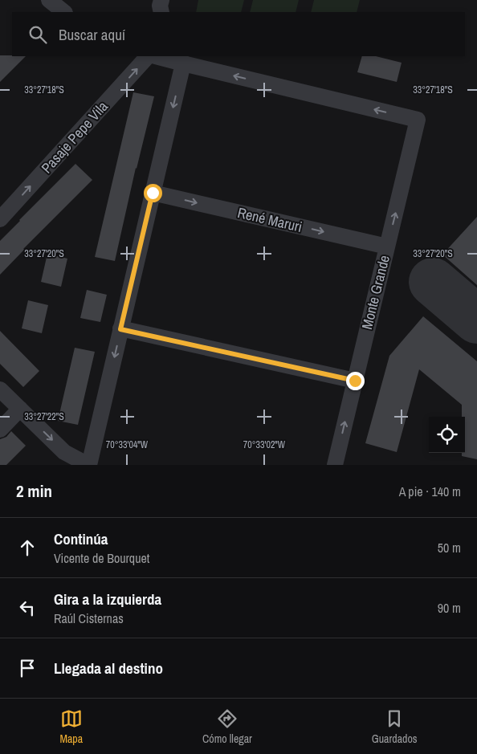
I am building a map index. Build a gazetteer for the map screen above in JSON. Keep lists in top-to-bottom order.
{
  "streets": {
    "street": ["Pasaje Pepe Vila", "René Maruri", "Monte Grande"]
  },
  "crossings": [
    ["René Maruri", "Monte Grande"]
  ],
  "one_way": ["Pasaje Pepe Vila"],
  "page": {
    "search": "Buscar aquí",
    "heading": ["2 min", "A pie · 140 m"],
    "list": [
      ["Continúa", "Vicente de Bourquet", "50 m"],
      ["Gira a la izquierda", "Raúl Cisternas", "90 m"],
      "Llegada al destino"
    ],
    "nav": ["Mapa", "Cómo llegar", "Guardados"]
  },
  "coordinates": [
    "33°27'18\"S",
    "33°27'20\"S",
    "33°27'22\"S",
    "70°33'04\"W",
    "70°33'02\"W"
  ]
}
